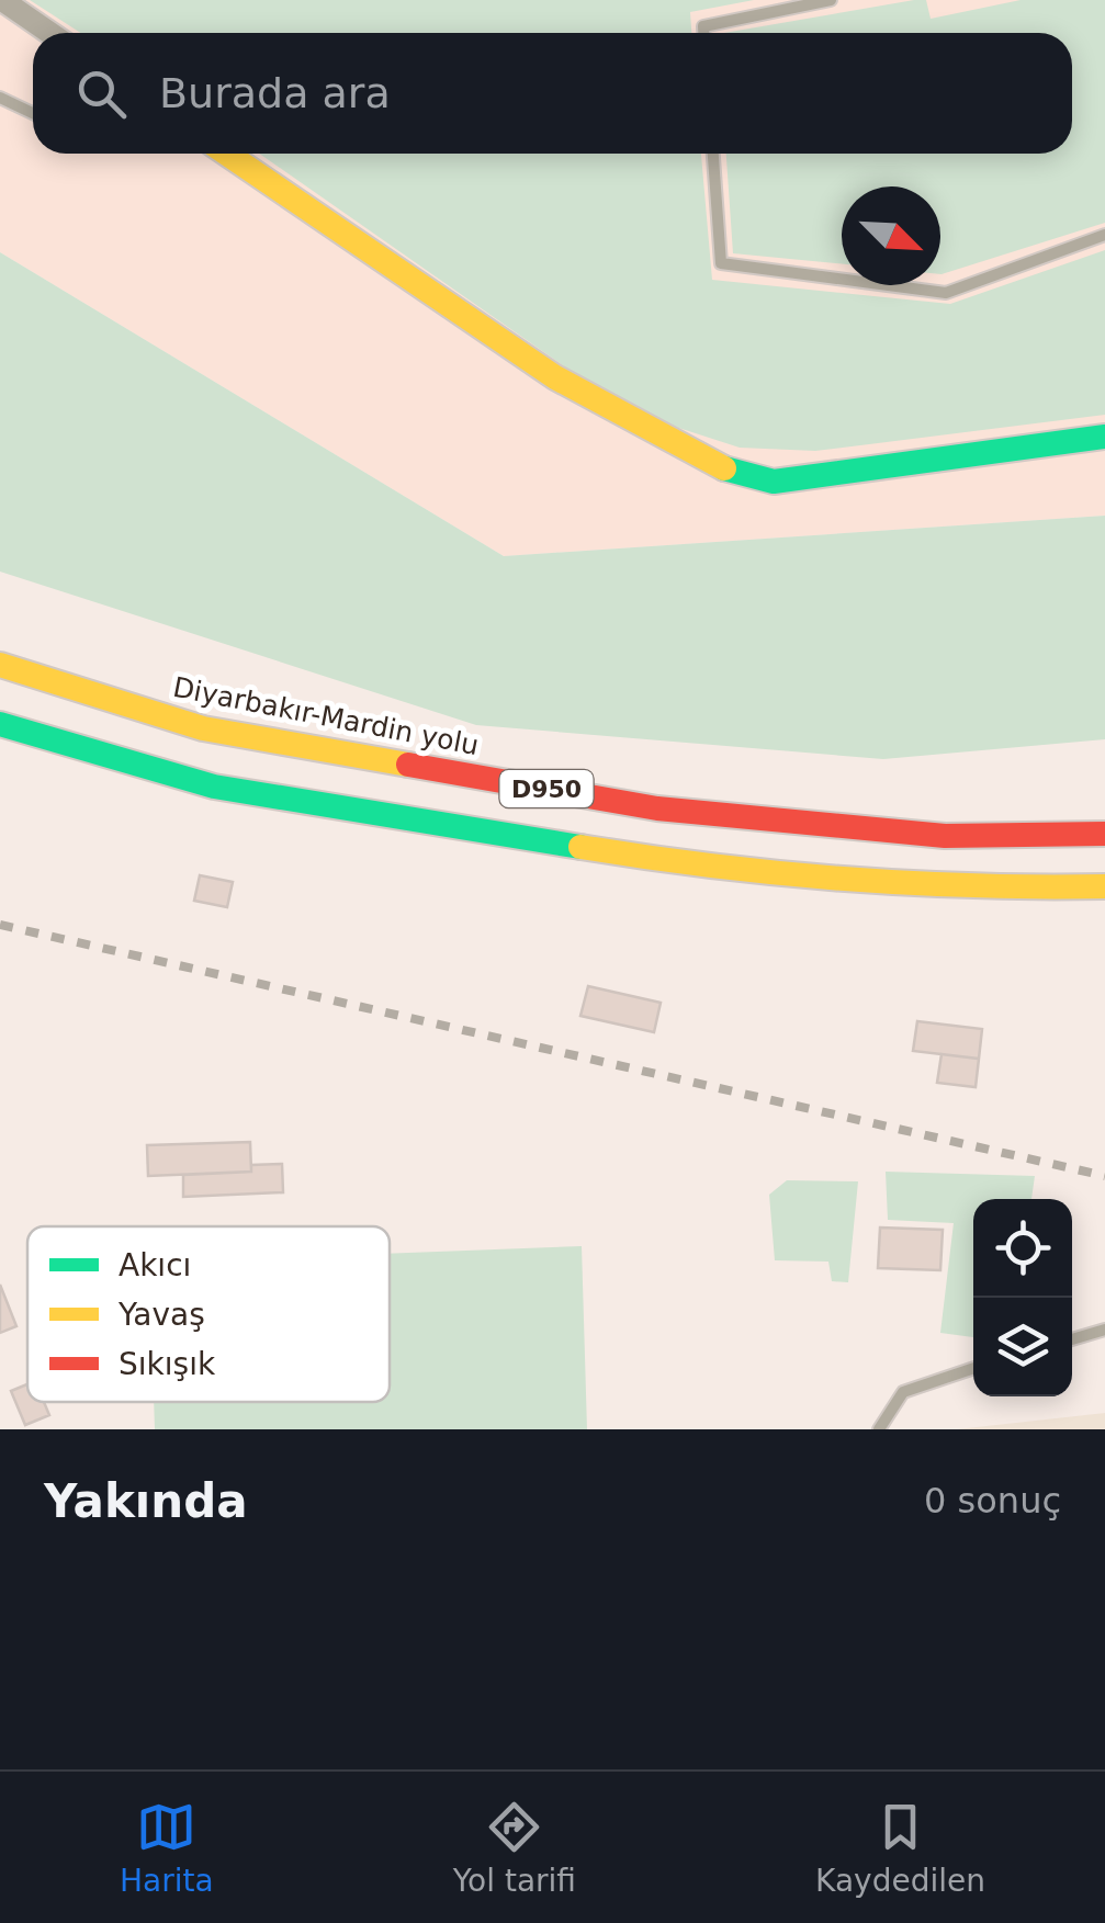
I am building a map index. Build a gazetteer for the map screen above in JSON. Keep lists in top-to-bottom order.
{
  "streets": {
    "main road": ["Diyarbakır-Mardin yolu", "D950"]
  },
  "legend": ["Akıcı", "Yavaş", "Sıkışık"],
  "north": "bottom right",
  "page": {
    "search": "Burada ara",
    "heading": ["Yakında", "0 sonuç"],
    "nav": ["Harita", "Yol tarifi", "Kaydedilen"]
  }
}
